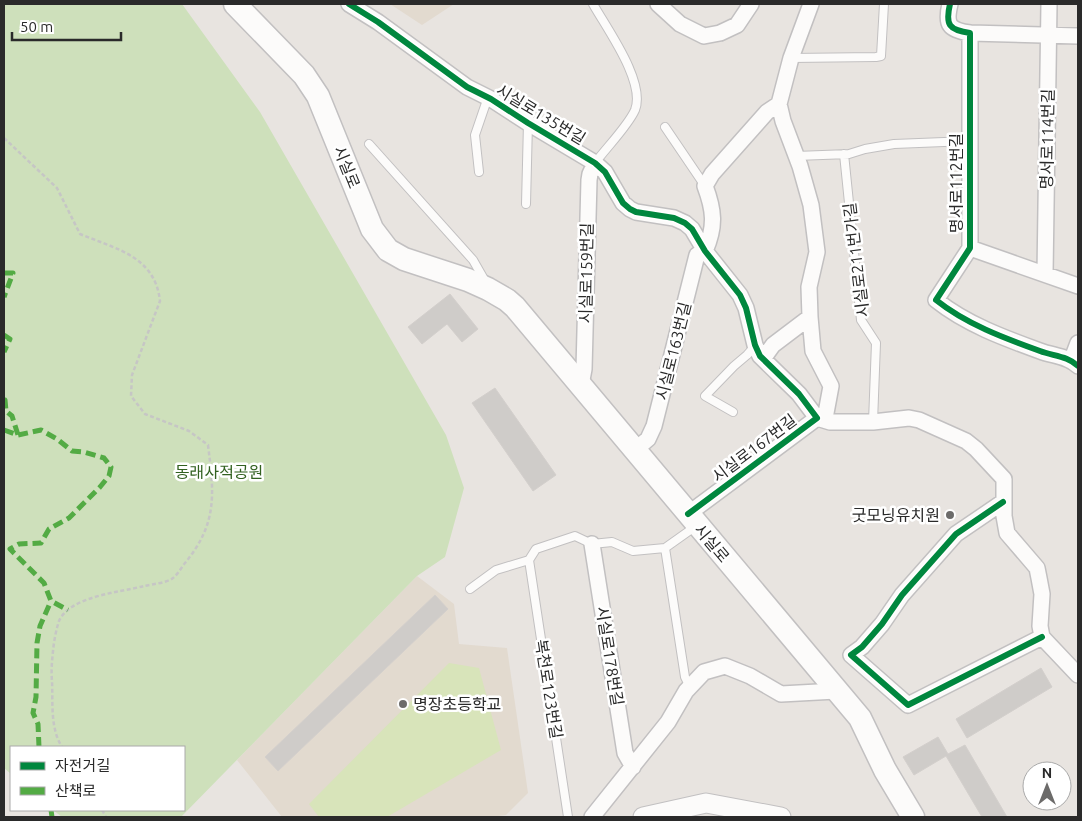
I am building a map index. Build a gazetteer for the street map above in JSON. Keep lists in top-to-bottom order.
{
  "streets": {
    "main road": ["시실로"],
    "street": [
      "시실로135번길",
      "명서로114번길",
      "명서로112번길",
      "시실로159번길",
      "시실로163번길",
      "시실로167번길",
      "시실로178번길"
    ],
    "lane": ["시실로211번가길", "복천로123번길"]
  },
  "crossings": [
    ["시실로135번길", "시실로159번길"],
    ["시실로135번길", "시실로163번길"],
    ["시실로135번길", "시실로167번길"],
    ["시실로", "시실로159번길"],
    ["시실로", "시실로163번길"],
    ["시실로", "시실로167번길"],
    ["명서로112번길", "시실로211번가길"],
    ["시실로163번길", "시실로167번길"]
  ],
  "parks": ["동래사적공원"],
  "places": ["굿모닝유치원", "명장초등학교"],
  "legend": ["자전거길", "산책로"],
  "scale_bar": "50 m",
  "north": "top"
}
